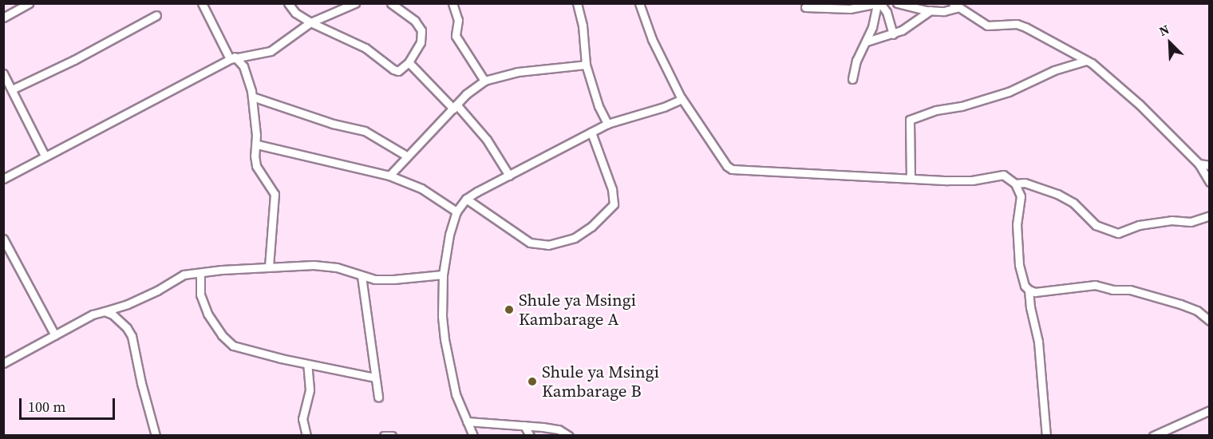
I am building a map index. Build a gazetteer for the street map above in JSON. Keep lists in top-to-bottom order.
{
  "places": ["Shule ya Msingi Kambarage A", "Shule ya Msingi Kambarage B"],
  "scale_bar": "100 m",
  "north": "top left"
}
